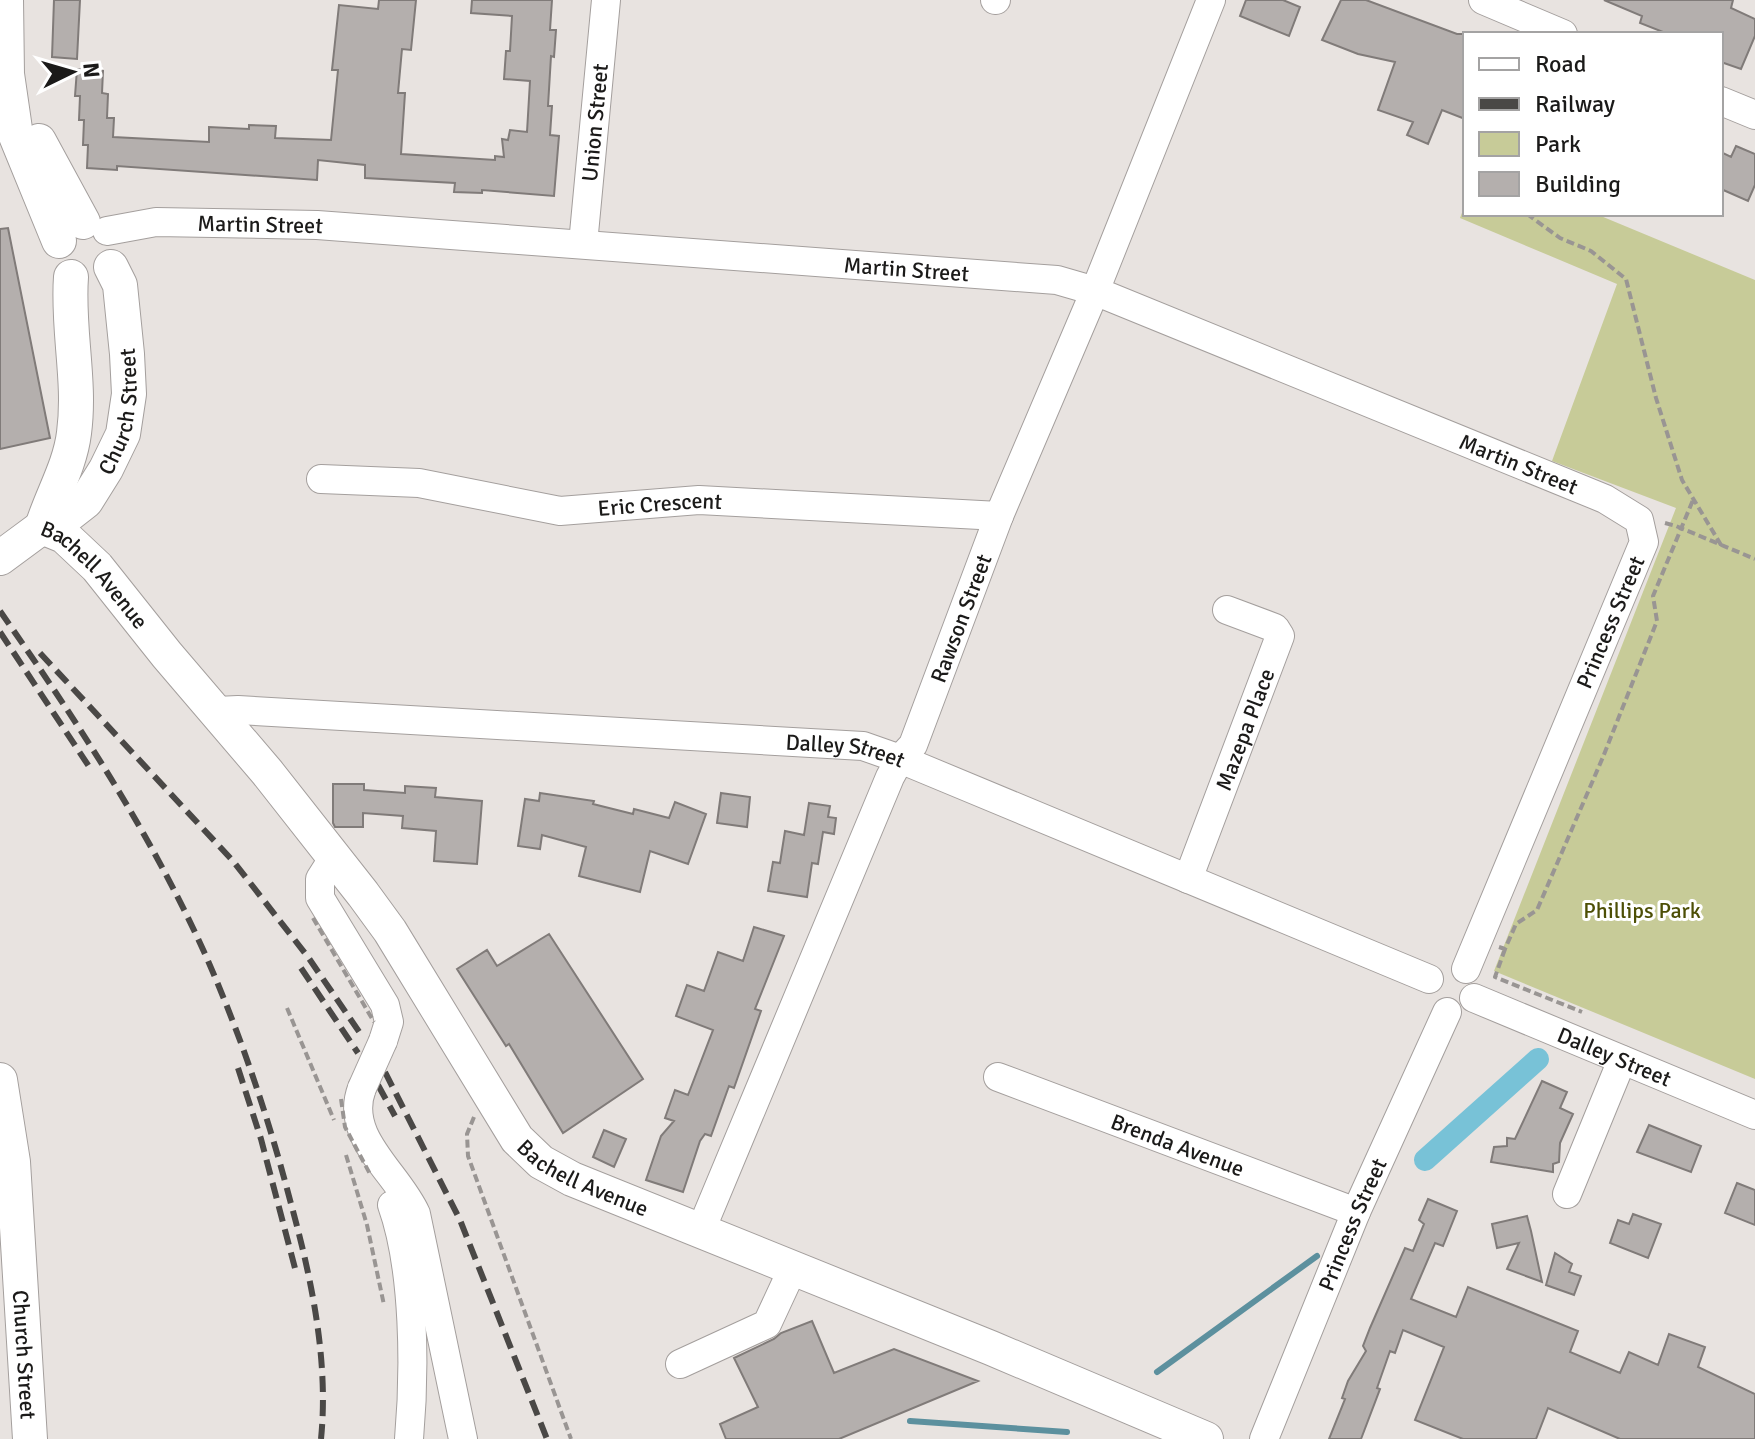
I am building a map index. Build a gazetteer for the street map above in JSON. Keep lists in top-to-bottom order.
{
  "streets": {
    "main road": ["Church Street", "Bachell Avenue"],
    "street": [
      "Union Street",
      "Martin Street",
      "Eric Crescent",
      "Rawson Street",
      "Princess Street",
      "Mazepa Place",
      "Dalley Street",
      "Brenda Avenue"
    ]
  },
  "crossings": [
    ["Union Street", "Martin Street"],
    ["Martin Street", "Church Street"],
    ["Martin Street", "Rawson Street"],
    ["Martin Street", "Princess Street"],
    ["Church Street", "Bachell Avenue"],
    ["Eric Crescent", "Rawson Street"],
    ["Bachell Avenue", "Rawson Street"],
    ["Bachell Avenue", "Dalley Street"],
    ["Rawson Street", "Dalley Street"],
    ["Princess Street", "Dalley Street"],
    ["Princess Street", "Brenda Avenue"],
    ["Mazepa Place", "Dalley Street"]
  ],
  "parks": ["Phillips Park"],
  "legend": [
    "Road",
    "Railway",
    "Park",
    "Building"
  ],
  "north": "right"
}
